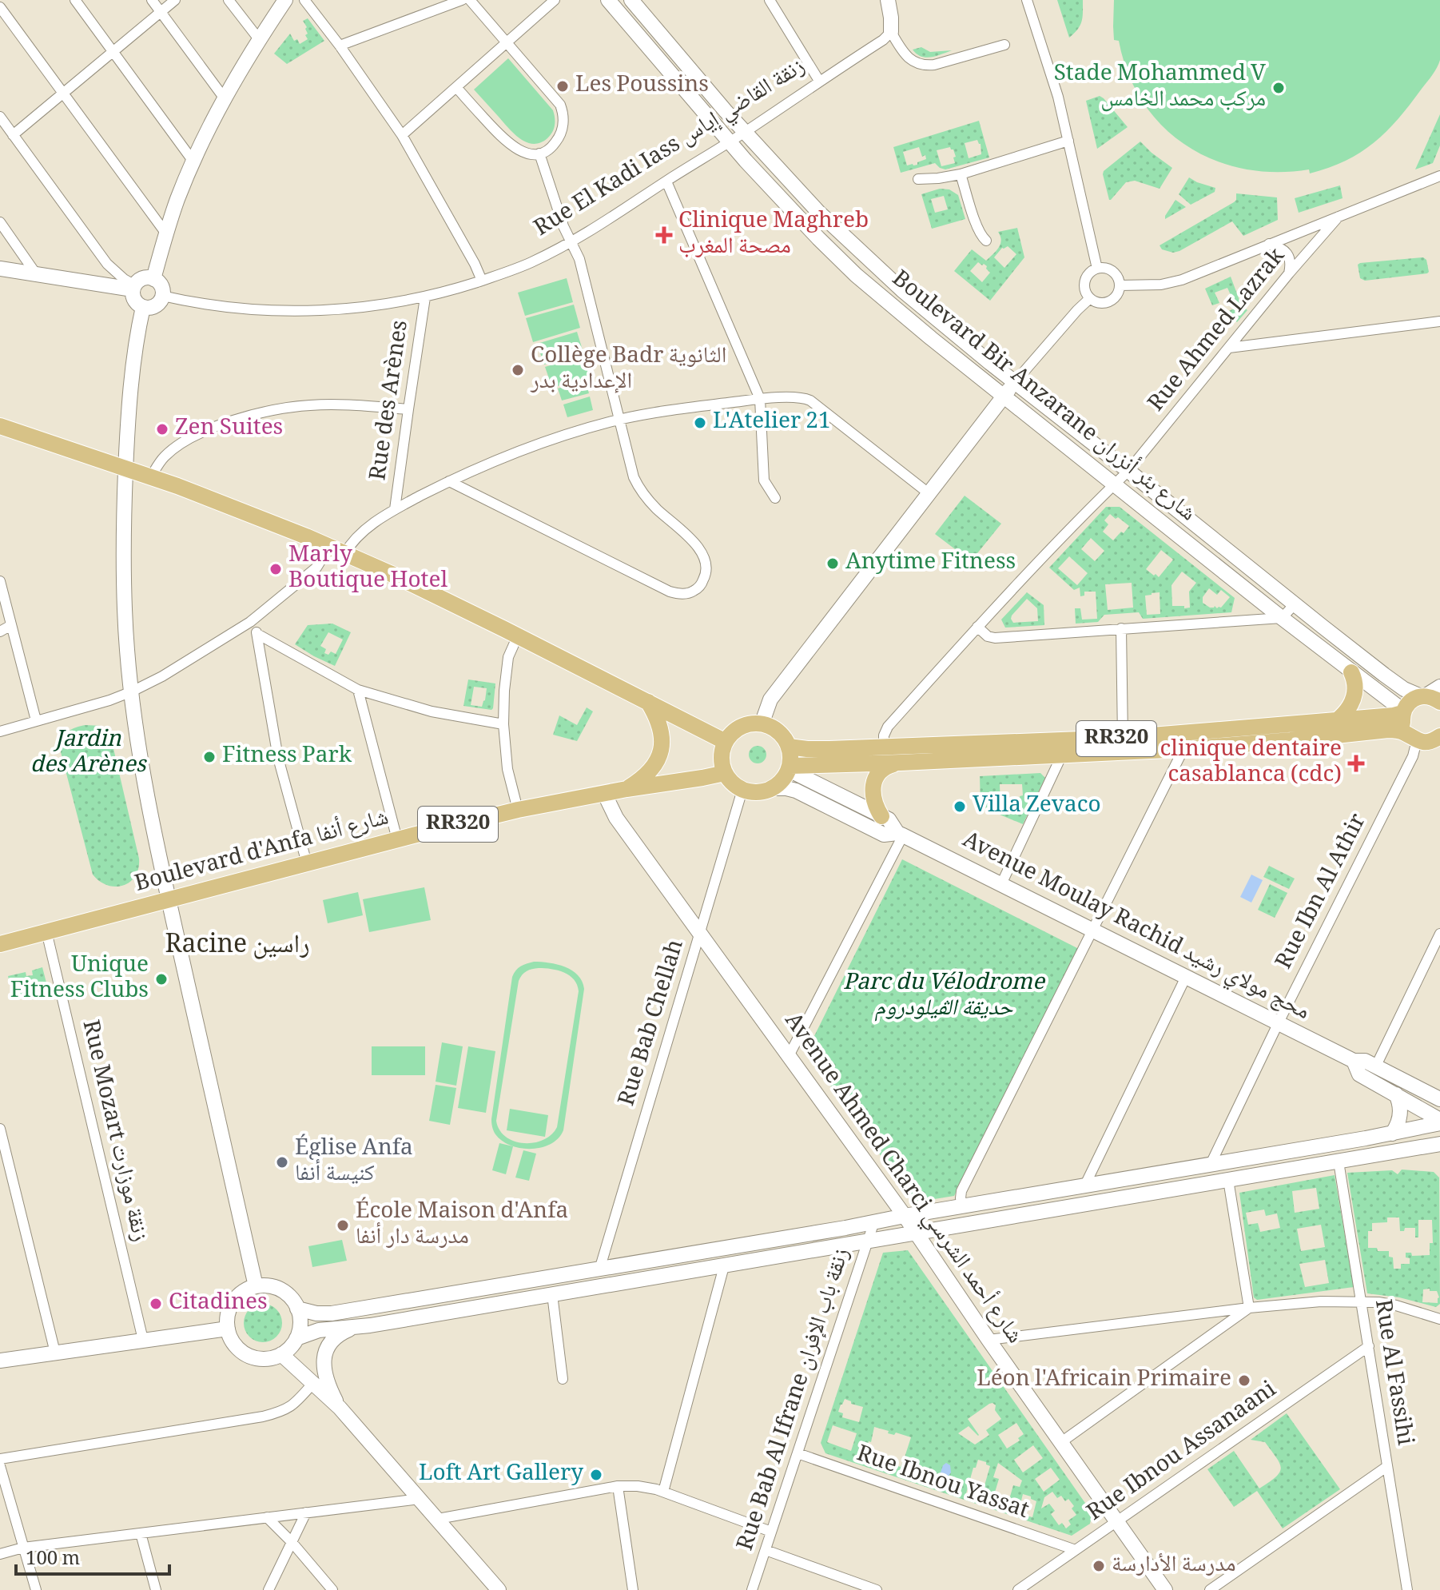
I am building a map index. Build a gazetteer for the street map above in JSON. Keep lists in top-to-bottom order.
{
  "streets": {
    "main road": [
      "Boulevard Bir Anzarane شارع بئر أنزران",
      "RR320",
      "Boulevard d'Anfa شارع أنفا",
      "Avenue Moulay Rachid محج مولاي رشيد",
      "Avenue Ahmed Charci شارع أحمد الشرسي"
    ],
    "street": [
      "Rue El Kadi Iass زنقة القاضي إياس",
      "Rue Ahmed Lazrak",
      "Rue des Arènes",
      "Rue Ibn Al Athir",
      "Rue Bab Chellah",
      "Rue Mozart زنقة موزارت",
      "Rue Al Fassihi",
      "Rue Bab Al Ifrane زنقة باب الإفران",
      "Rue Ibnou Assanaani",
      "Rue Ibnou Yassat"
    ]
  },
  "crossings": [
    ["Rue El Kadi Iass زنقة القاضي إياس", "Boulevard Bir Anzarane شارع بئر أنزران"],
    ["Rue El Kadi Iass زنقة القاضي إياس", "Rue des Arènes"],
    ["Rue Ahmed Lazrak", "Boulevard Bir Anzarane شارع بئر أنزران"],
    ["Rue Ahmed Lazrak", "RR320"],
    ["Boulevard Bir Anzarane شارع بئر أنزران", "RR320"],
    ["RR320", "Boulevard d'Anfa شارع أنفا"],
    ["RR320", "Rue Ibn Al Athir"],
    ["RR320", "Avenue Moulay Rachid محج مولاي رشيد"],
    ["RR320", "Rue Bab Chellah"],
    ["Boulevard d'Anfa شارع أنفا", "Avenue Moulay Rachid محج مولاي رشيد"],
    ["Boulevard d'Anfa شارع أنفا", "Rue Bab Chellah"],
    ["Boulevard d'Anfa شارع أنفا", "Rue Mozart زنقة موزارت"],
    ["Boulevard d'Anfa شارع أنفا", "Avenue Ahmed Charci شارع أحمد الشرسي"],
    ["Rue Ibn Al Athir", "Avenue Moulay Rachid محج مولاي رشيد"],
    ["Avenue Moulay Rachid محج مولاي رشيد", "Rue Bab Chellah"],
    ["Rue Bab Chellah", "Avenue Ahmed Charci شارع أحمد الشرسي"],
    ["Avenue Ahmed Charci شارع أحمد الشرسي", "Rue Ibnou Assanaani"],
    ["Rue Al Fassihi", "Rue Ibnou Assanaani"],
    ["Rue Bab Al Ifrane زنقة باب الإفران", "Rue Ibnou Yassat"],
    ["Rue Ibnou Assanaani", "Rue Ibnou Yassat"]
  ],
  "districts": ["Racine راسين"],
  "parks": ["Jardin des Arènes", "Parc du Vélodrome حديقة الڤيلودروم"],
  "places": {
    "other": [
      "Les Poussins",
      "Stade Mohammed V مركب محمد الخامس",
      "Collège Badr الثانوية الإعدادية بدر",
      "L'Atelier 21",
      "Zen Suites",
      "Anytime Fitness",
      "Marly Boutique Hotel",
      "Fitness Park",
      "Villa Zevaco",
      "Unique Fitness Clubs",
      "Église Anfa كنيسة أنفا",
      "École Maison d'Anfa مدرسة دار أنفا",
      "Citadines",
      "Léon l'Africain Primaire",
      "Loft Art Gallery",
      "مدرسة الأدارسة"
    ],
    "health": ["Clinique Maghreb مصحة المغرب", "clinique dentaire casablanca (cdc)"]
  },
  "scale_bar": "100 m"
}
